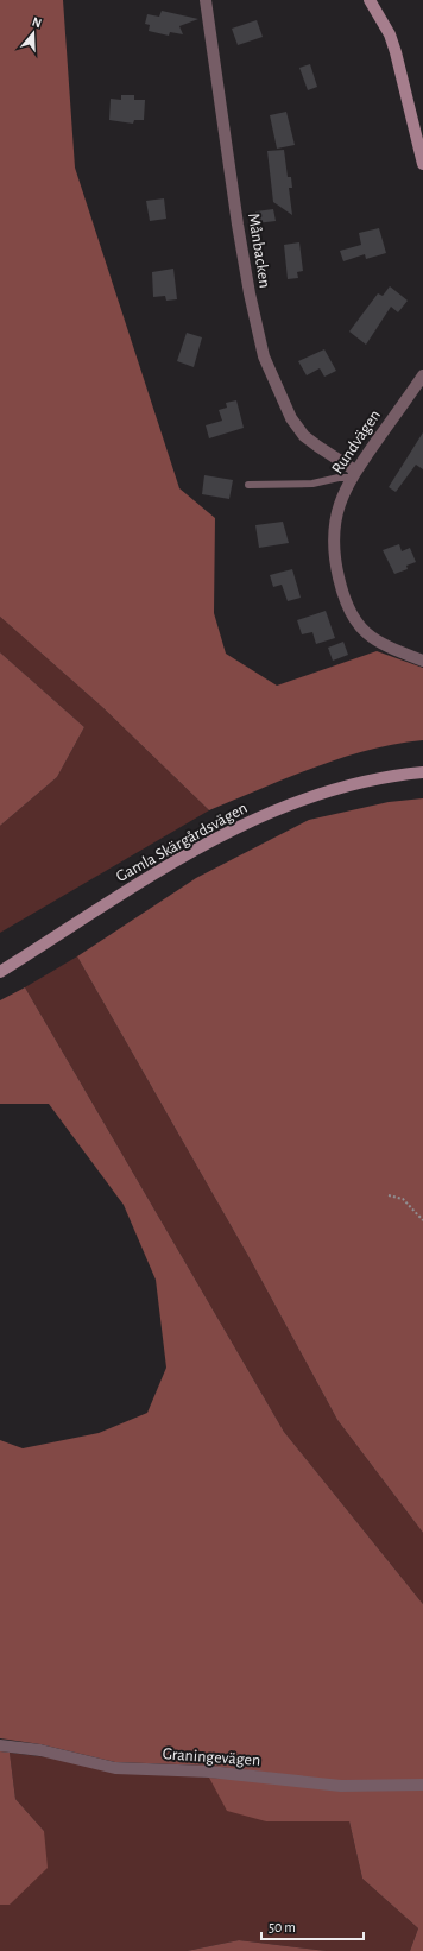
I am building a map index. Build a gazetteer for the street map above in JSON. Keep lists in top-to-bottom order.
{
  "streets": {
    "main road": ["Gamla Skärgårdsvägen"],
    "street": ["Månbacken", "Rundvägen", "Graningevägen"]
  },
  "crossings": [
    ["Månbacken", "Rundvägen"]
  ],
  "scale_bar": "50 m",
  "north": "top"
}
